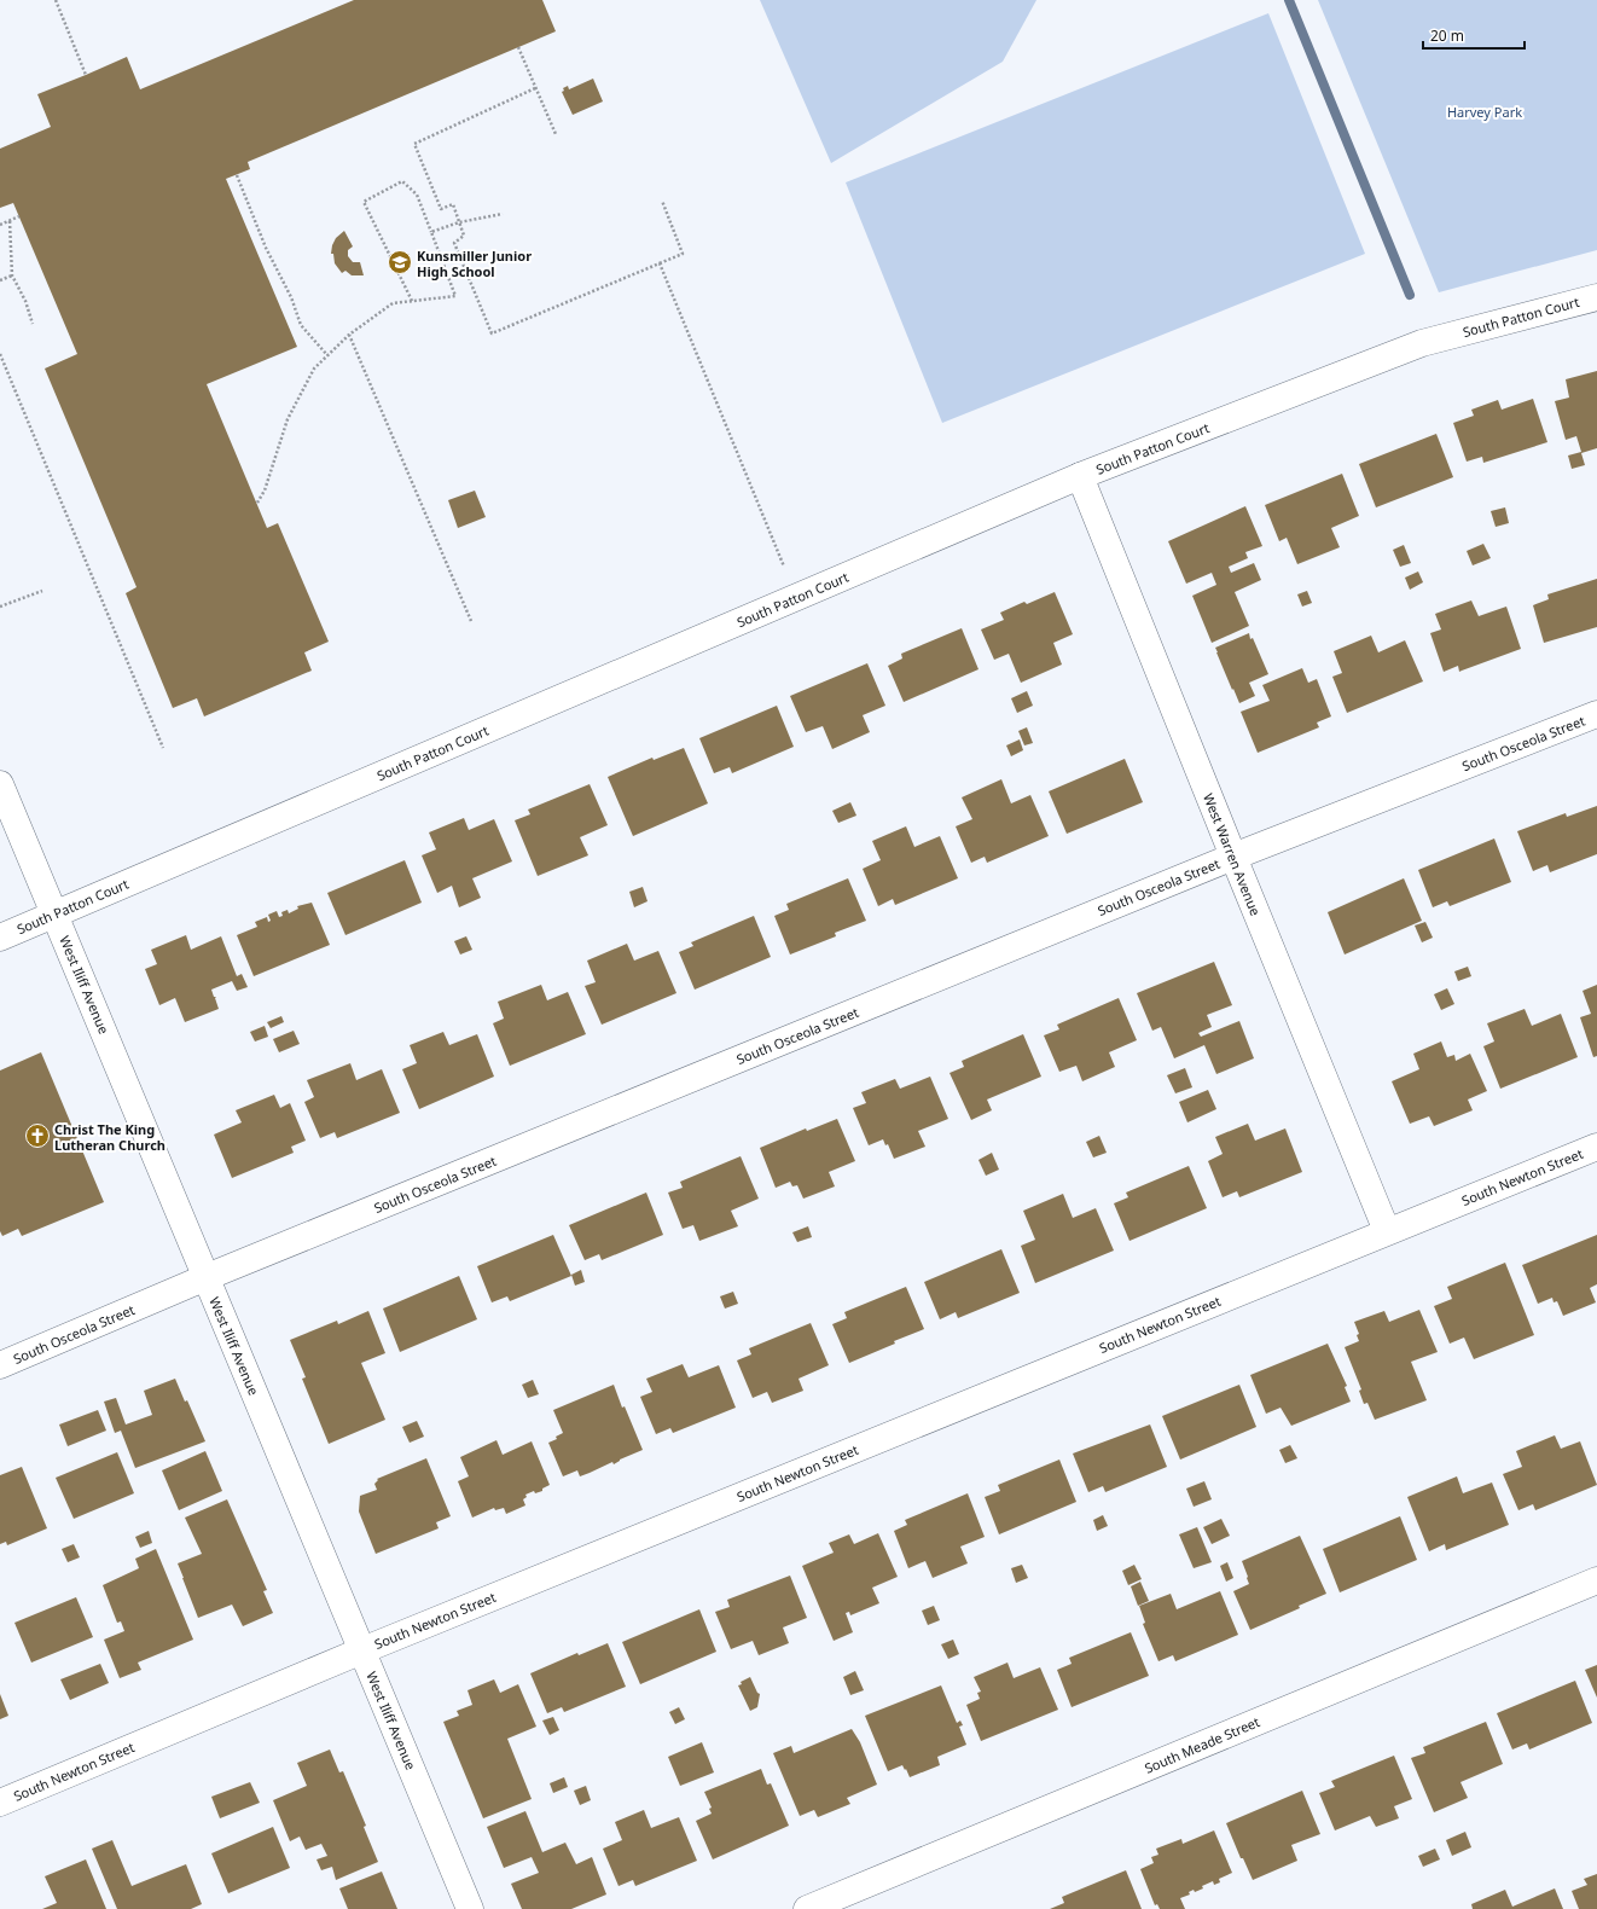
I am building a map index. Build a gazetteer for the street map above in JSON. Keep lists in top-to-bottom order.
{
  "streets": {
    "street": [
      "South Patton Court",
      "South Osceola Street",
      "West Warren Avenue",
      "West Iliff Avenue",
      "South Newton Street",
      "South Meade Street"
    ]
  },
  "crossings": [
    ["South Patton Court", "West Warren Avenue"],
    ["South Patton Court", "West Iliff Avenue"],
    ["South Osceola Street", "West Warren Avenue"],
    ["South Osceola Street", "West Iliff Avenue"],
    ["West Warren Avenue", "South Newton Street"],
    ["West Iliff Avenue", "South Newton Street"]
  ],
  "parks": ["Harvey Park"],
  "places": {
    "school or university": ["Kunsmiller Junior High School"],
    "church": ["Christ The King Lutheran Church"]
  },
  "scale_bar": "20 m"
}
